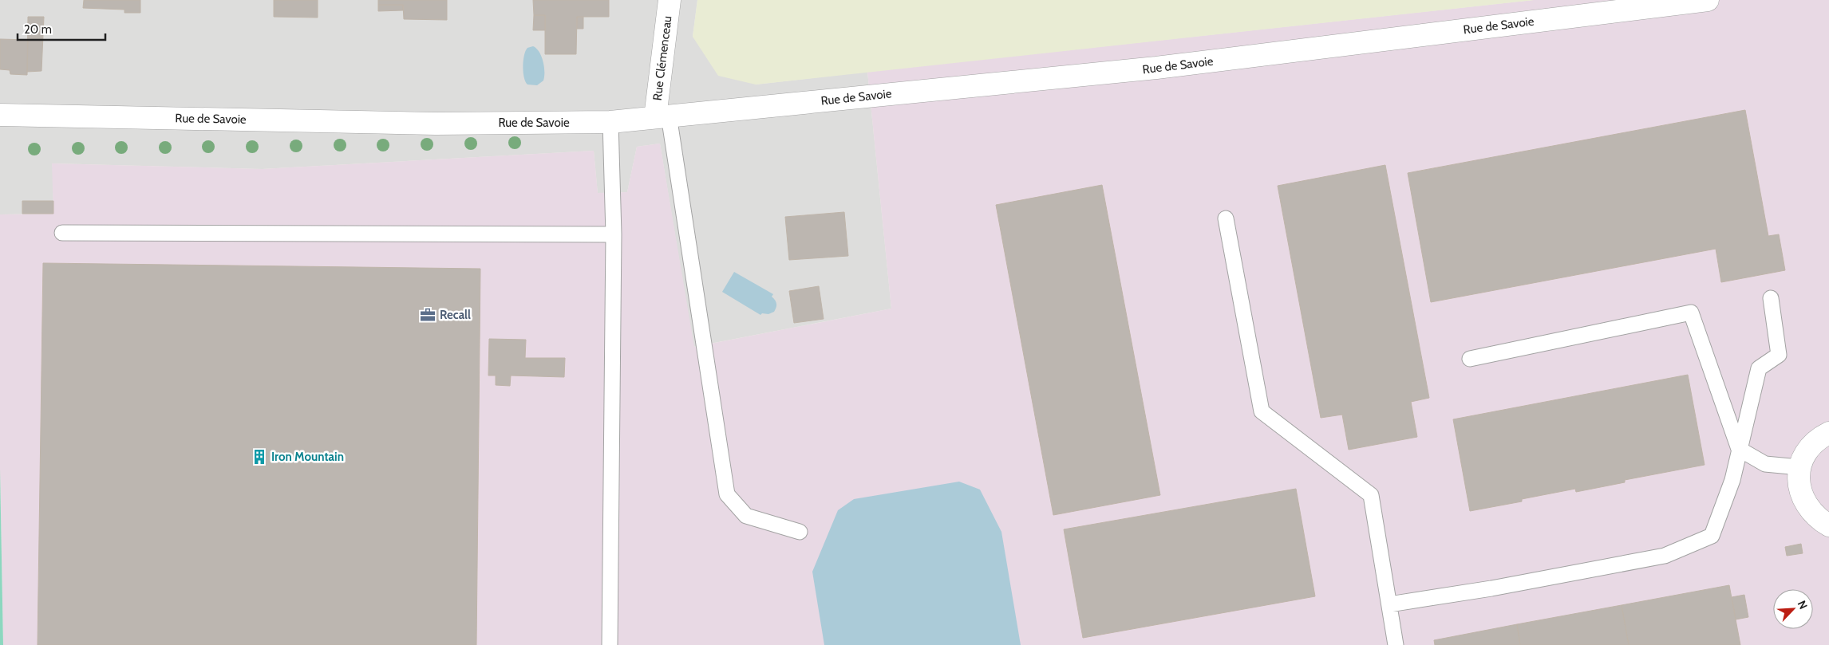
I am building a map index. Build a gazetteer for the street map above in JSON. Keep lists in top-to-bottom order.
{
  "streets": {
    "street": ["Rue de Savoie", "Rue Clémenceau"]
  },
  "crossings": [
    ["Rue de Savoie", "Rue Clémenceau"]
  ],
  "places": {
    "office": ["Recall"],
    "building": ["Iron Mountain"]
  },
  "scale_bar": "20 m",
  "north": "top right"
}
